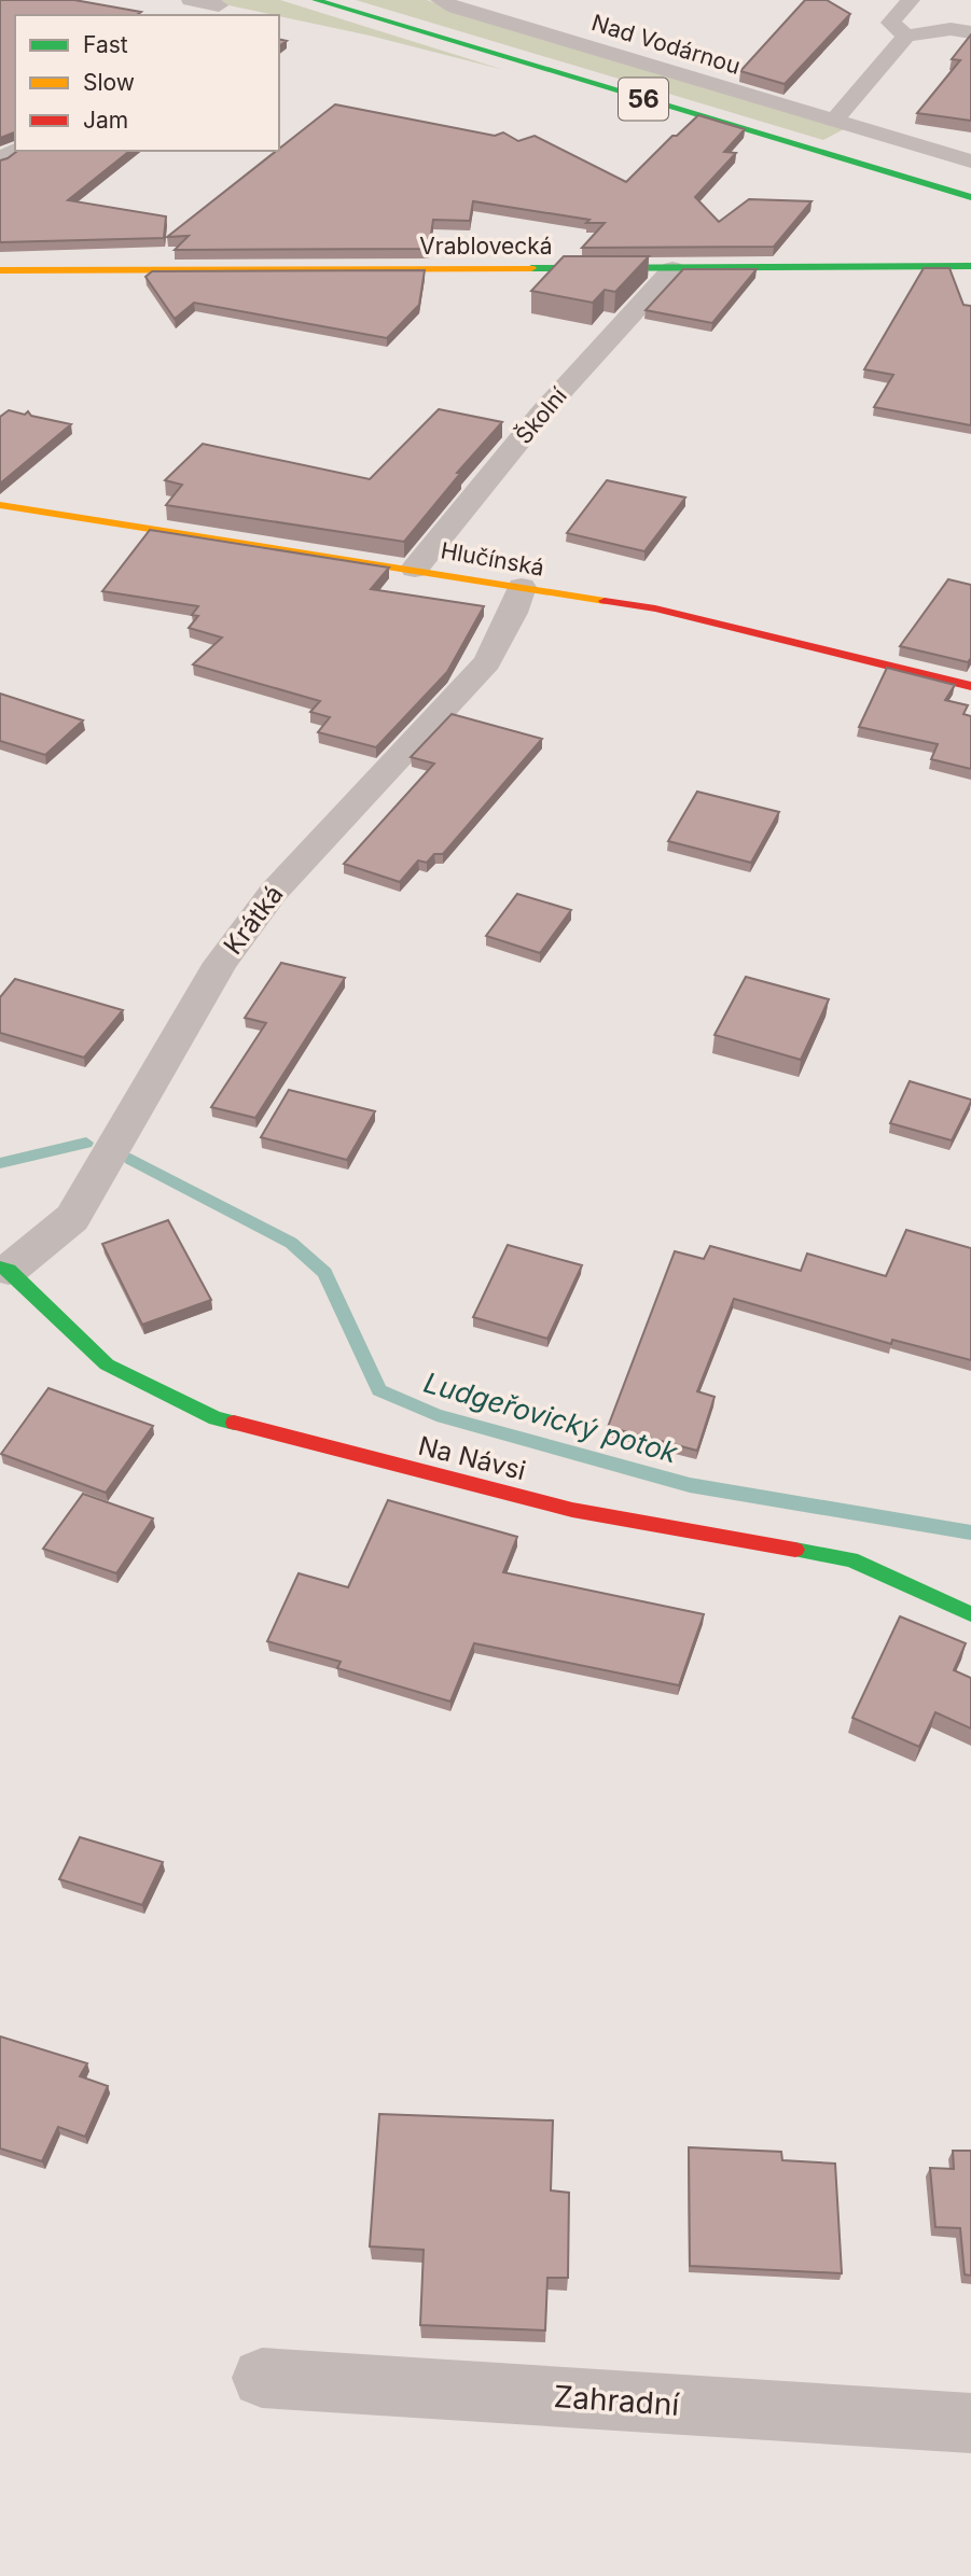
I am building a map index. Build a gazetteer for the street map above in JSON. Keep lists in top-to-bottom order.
{
  "streets": {
    "street": [
      "Nad Vodárnou",
      "56",
      "Vrablovecká",
      "Školní",
      "Hlučínská",
      "Krátká",
      "Na Návsi",
      "Zahradní"
    ]
  },
  "crossings": [
    ["Vrablovecká", "Školní"],
    ["Školní", "Hlučínská"],
    ["Hlučínská", "Krátká"],
    ["Krátká", "Na Návsi"]
  ],
  "water": ["Ludgeřovický potok"],
  "legend": ["Fast", "Slow", "Jam"]
}
